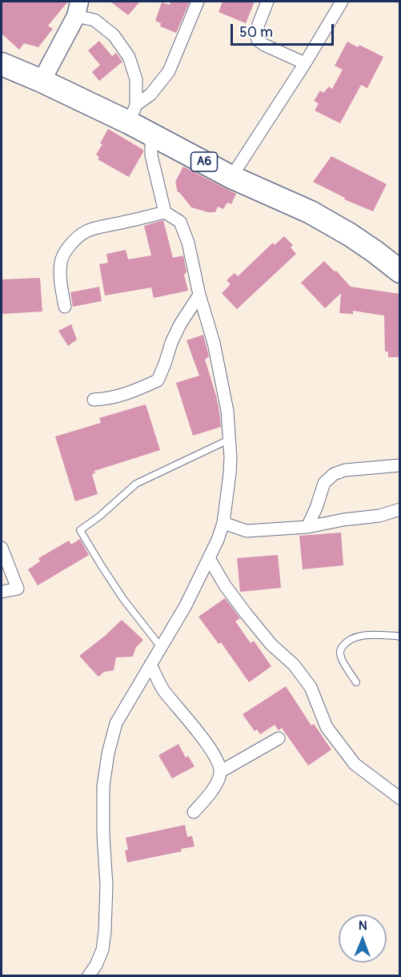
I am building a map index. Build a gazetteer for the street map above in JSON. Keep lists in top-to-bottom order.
{
  "streets": {
    "highway": ["A6"]
  },
  "scale_bar": "50 m",
  "north": "top"
}
